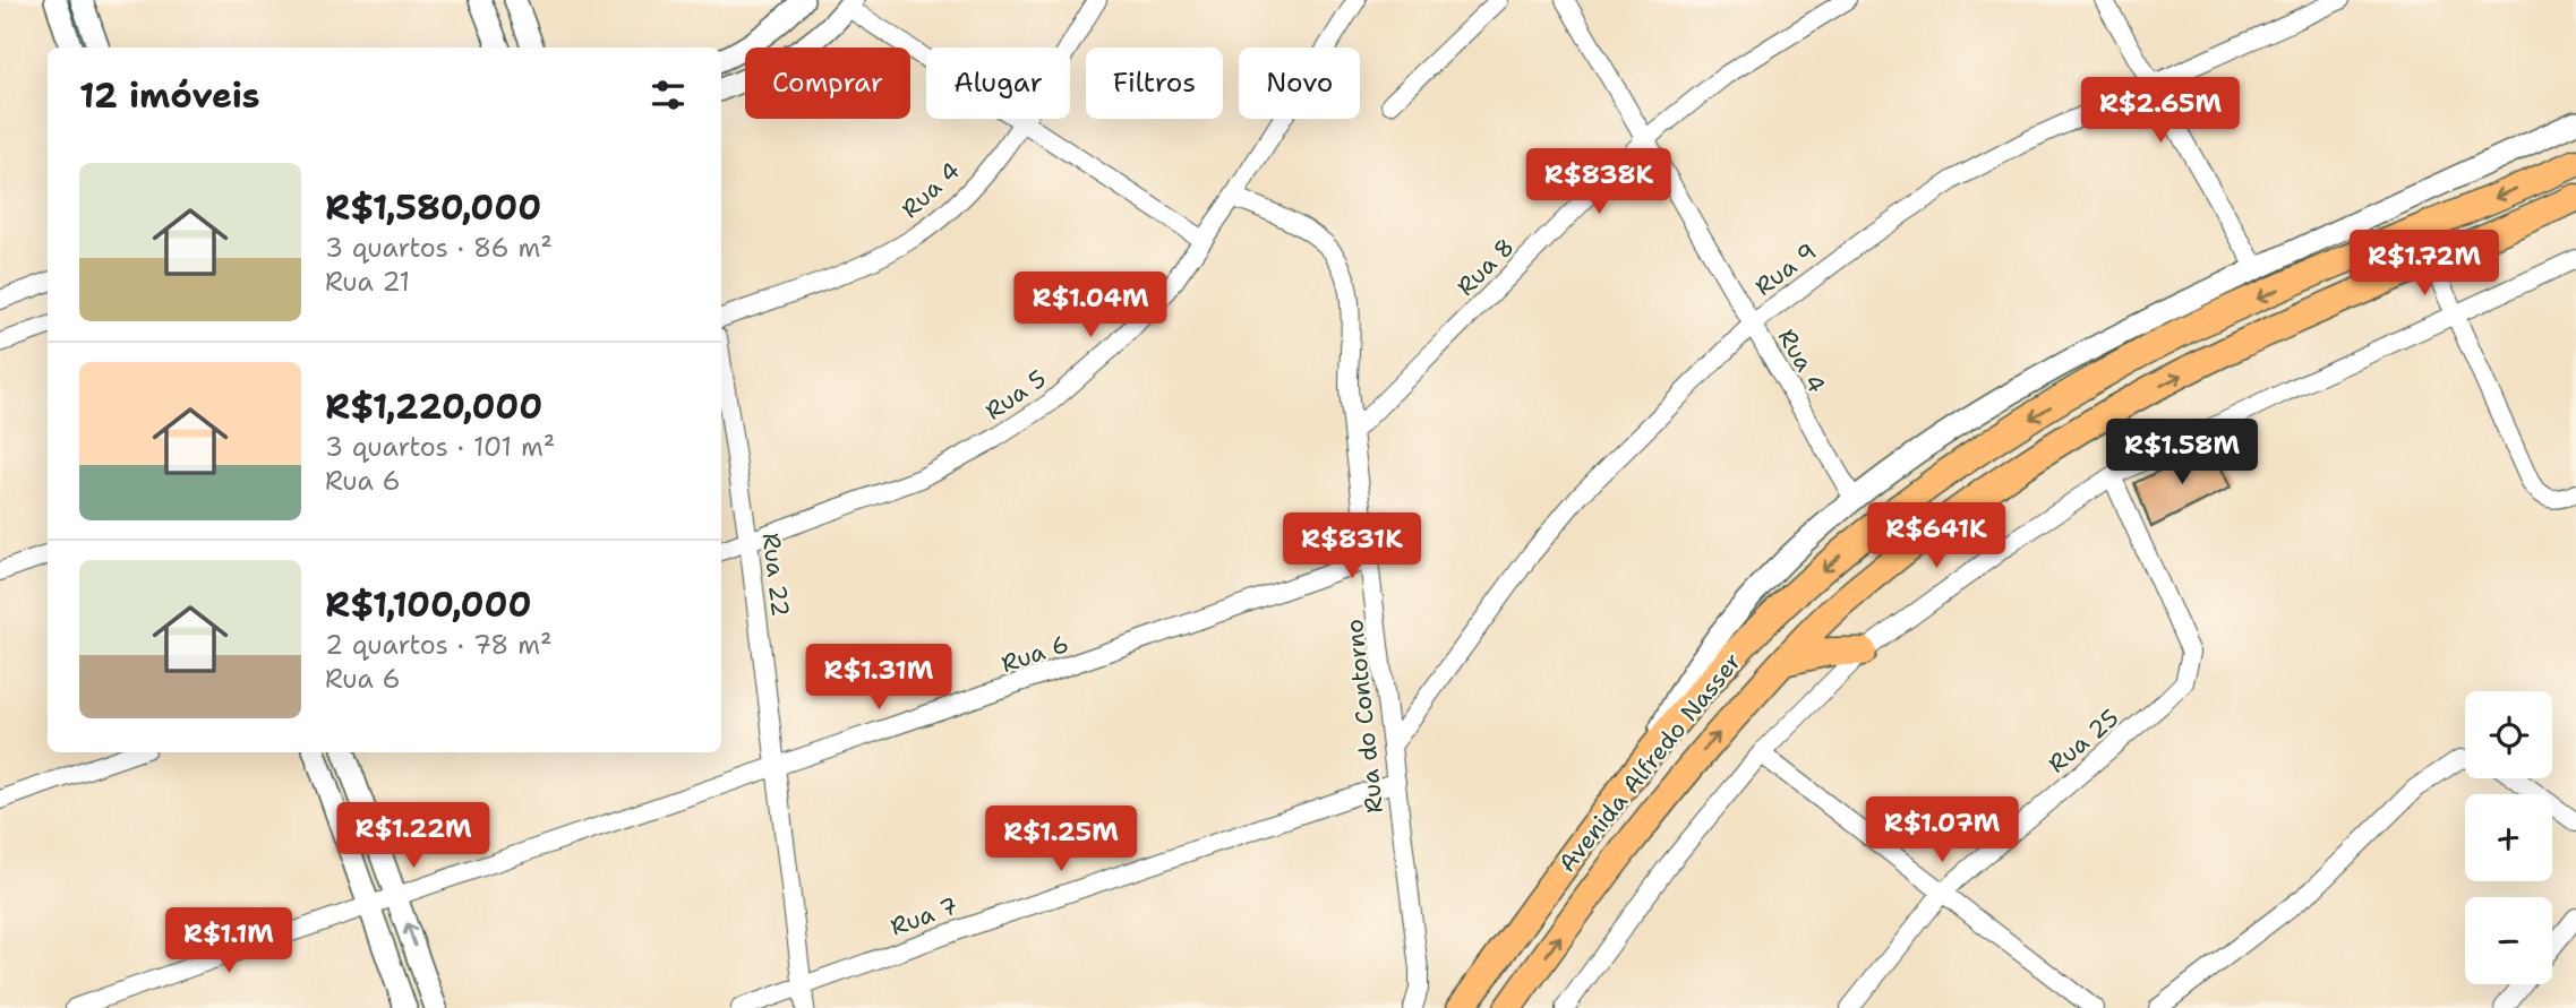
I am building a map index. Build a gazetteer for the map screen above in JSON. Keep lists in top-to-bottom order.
{
  "streets": {
    "main road": ["Avenida Alfredo Nasser"],
    "street": [
      "Rua 4",
      "Rua 8",
      "Rua 9",
      "Rua 5",
      "Rua 22",
      "Rua 6",
      "Rua do Contorno",
      "Rua 25",
      "Rua 7"
    ]
  },
  "crossings": [
    ["Rua 4", "Rua 8"],
    ["Rua 4", "Rua 9"],
    ["Rua 8", "Rua do Contorno"],
    ["Rua 9", "Rua do Contorno"],
    ["Rua 5", "Rua 22"],
    ["Rua 5", "Rua do Contorno"],
    ["Rua 22", "Rua 6"],
    ["Rua 22", "Rua 7"],
    ["Rua 6", "Rua do Contorno"],
    ["Rua do Contorno", "Rua 7"]
  ],
  "page": {
    "chip": [
      "Comprar",
      "Alugar",
      "Filtros",
      "Novo"
    ],
    "heading": "12 imóveis",
    "price": [
      "R$2.65M",
      "R$838K",
      "R$1.72M",
      "R$1.04M",
      "R$1.58M",
      "R$641K",
      "R$831K",
      "R$1.31M",
      "R$1.07M",
      "R$1.22M",
      "R$1.25M",
      "R$1.1M"
    ],
    "list": [
      {
        "name": "R$1,580,000",
        "note": "3 quartos · 86 m² · Rua 21"
      },
      {
        "name": "R$1,220,000",
        "note": "3 quartos · 101 m² · Rua 6"
      },
      {
        "name": "R$1,100,000",
        "note": "2 quartos · 78 m² · Rua 6"
      }
    ],
    "map_buttons": ["+", "−"]
  }
}
